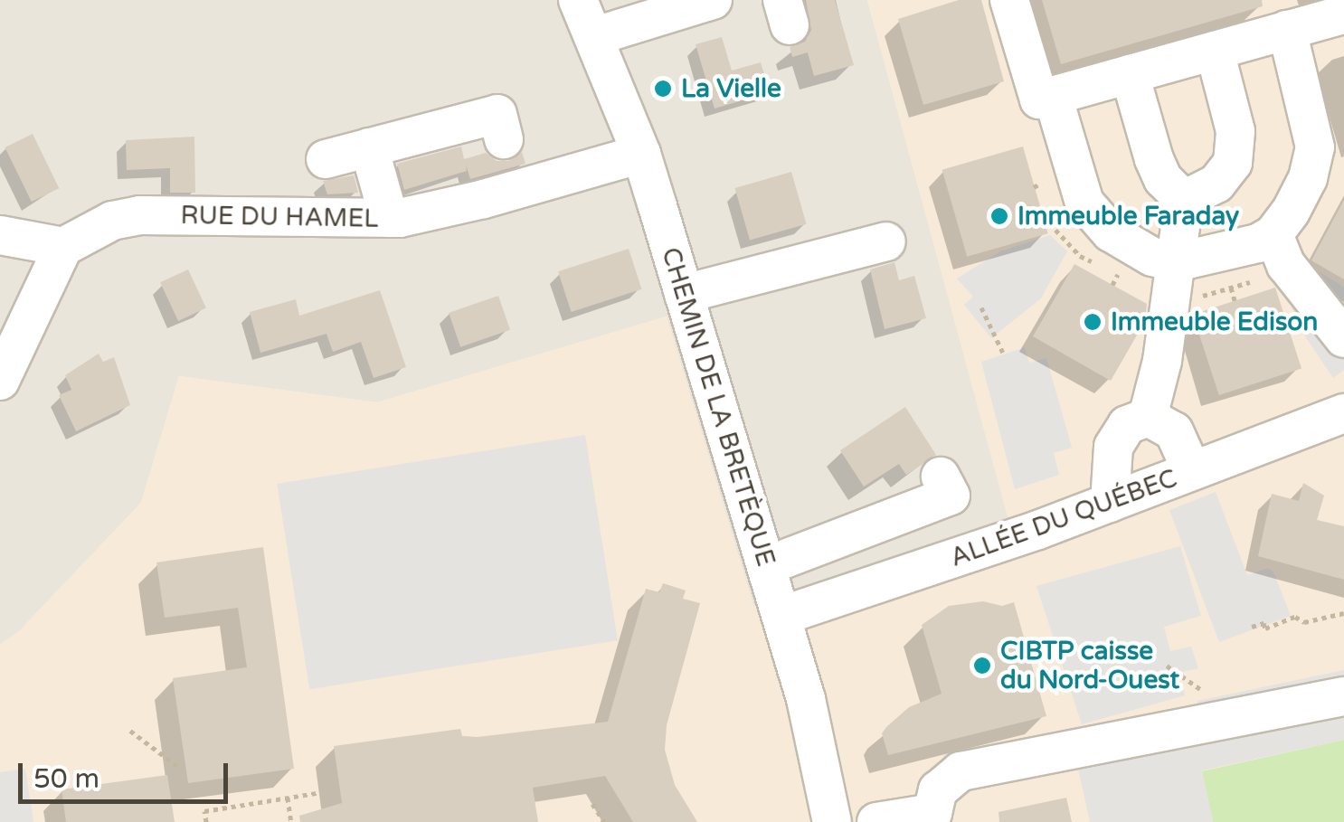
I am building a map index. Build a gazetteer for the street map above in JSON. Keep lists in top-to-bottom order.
{
  "streets": {
    "street": ["RUE DU HAMEL", "CHEMIN DE LA BRETÈQUE", "ALLÉE DU QUÉBEC"]
  },
  "crossings": [
    ["RUE DU HAMEL", "CHEMIN DE LA BRETÈQUE"],
    ["CHEMIN DE LA BRETÈQUE", "ALLÉE DU QUÉBEC"]
  ],
  "places": [
    "La Vielle",
    "Immeuble Faraday",
    "Immeuble Edison",
    "CIBTP caisse du Nord-Ouest"
  ],
  "scale_bar": "50 m"
}
